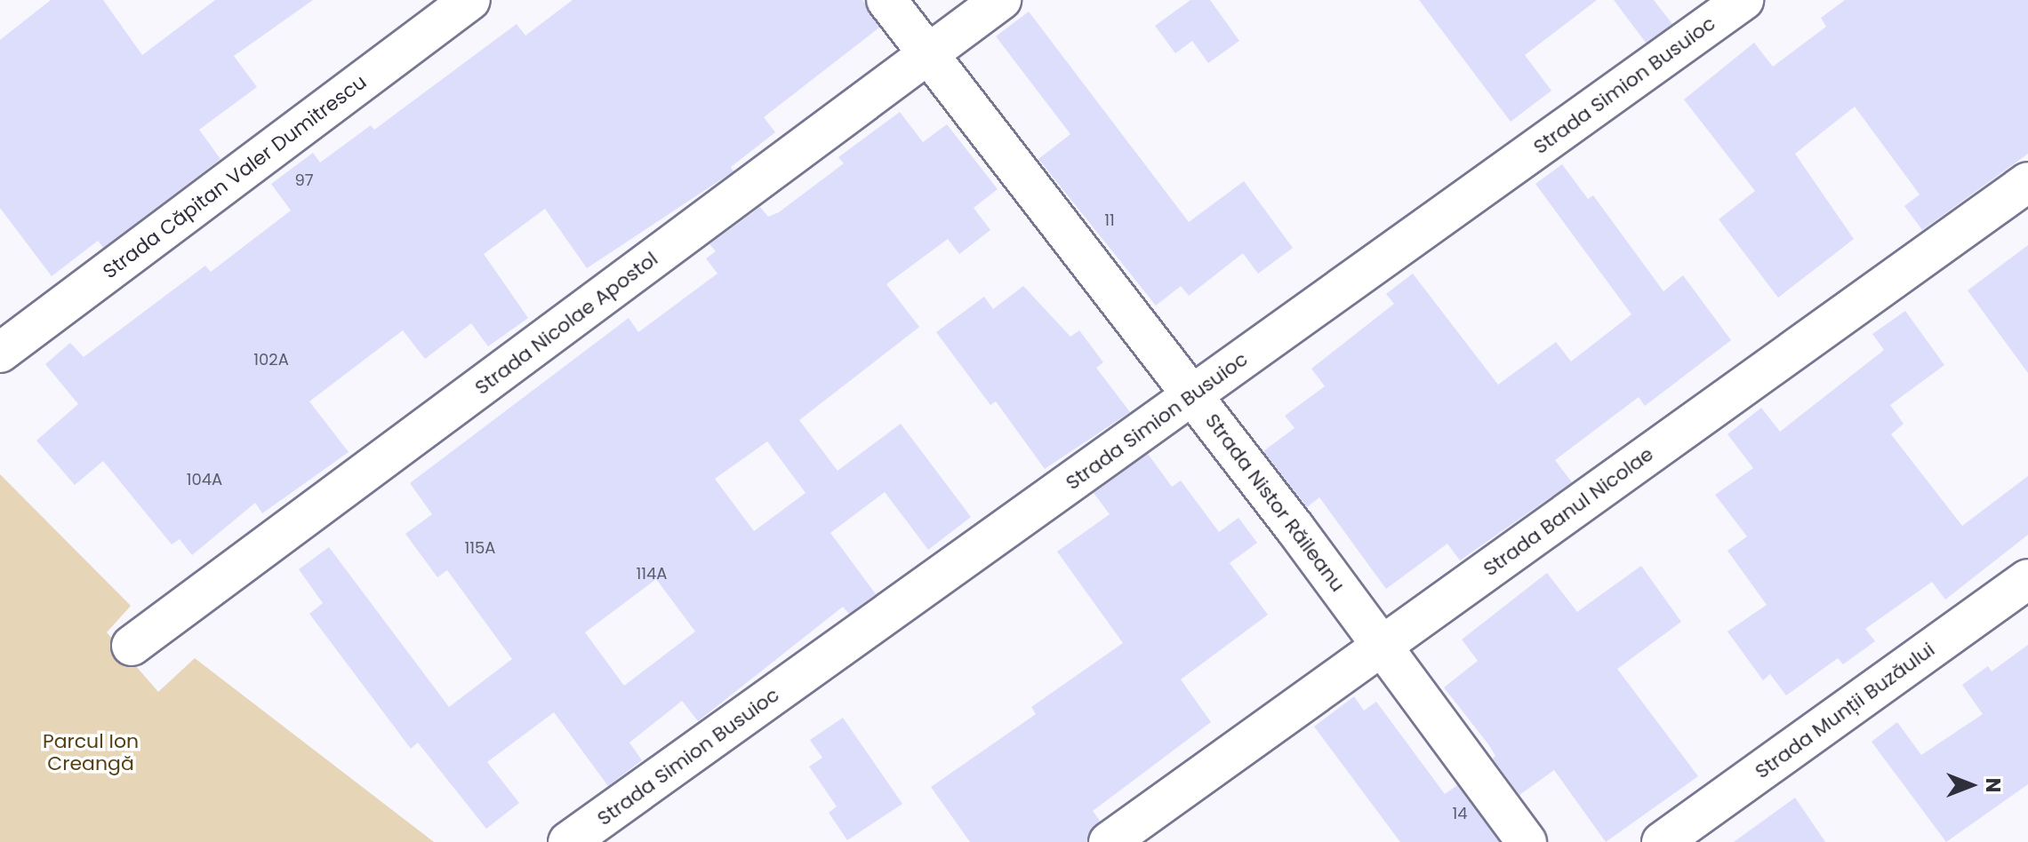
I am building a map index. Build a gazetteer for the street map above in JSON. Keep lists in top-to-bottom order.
{
  "streets": {
    "street": [
      "Strada Simion Busuioc",
      "Strada Căpitan Valer Dumitrescu",
      "Strada Nicolae Apostol",
      "Strada Nistor Răileanu",
      "Strada Banul Nicolae",
      "Strada Munții Buzăului"
    ]
  },
  "crossings": [
    ["Strada Simion Busuioc", "Strada Nistor Răileanu"],
    ["Strada Nicolae Apostol", "Strada Nistor Răileanu"],
    ["Strada Nistor Răileanu", "Strada Banul Nicolae"]
  ],
  "parks": ["Parcul Ion Creangă"],
  "house_numbers": [
    "97",
    "11",
    "102A",
    "104A",
    "115A",
    "114A",
    "14"
  ],
  "north": "right"
}
